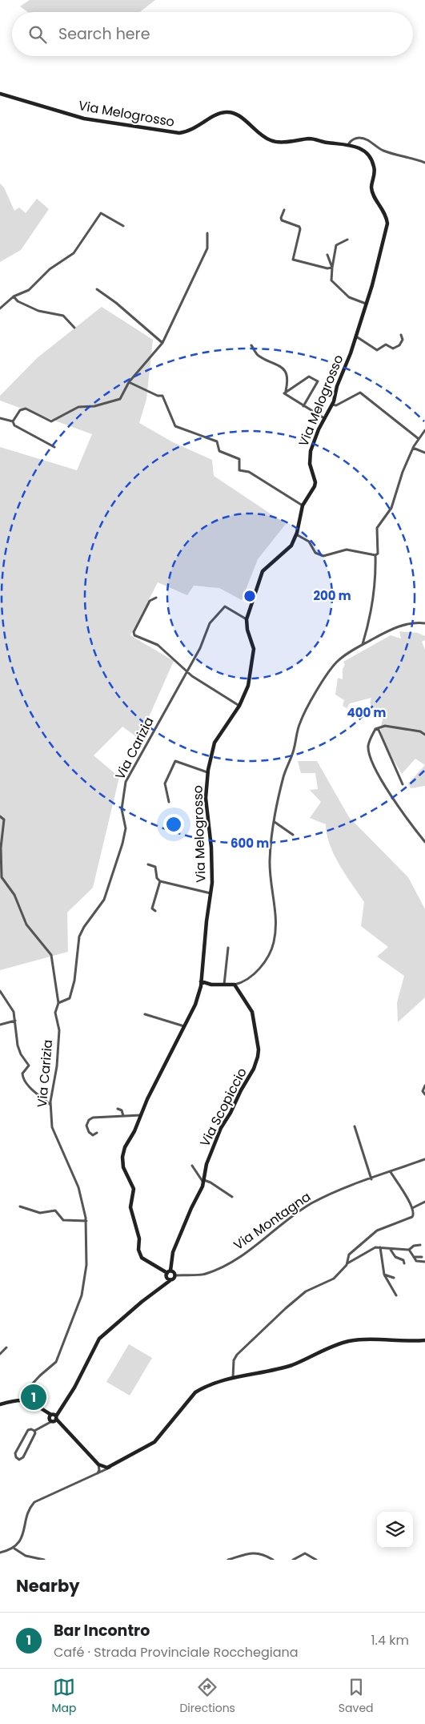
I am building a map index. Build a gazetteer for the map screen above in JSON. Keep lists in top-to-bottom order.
{
  "streets": {
    "street": [
      "Via Melogrosso",
      "Via Carizia",
      "Via Scopiccio",
      "Via Montagna"
    ]
  },
  "crossings": [
    ["Via Melogrosso", "Via Carizia"],
    ["Via Melogrosso", "Via Scopiccio"],
    ["Via Melogrosso", "Via Montagna"]
  ],
  "page": {
    "search": "Search here",
    "pins": "1",
    "heading": "Nearby",
    "list": [
      {
        "mark": "1",
        "name": "Bar Incontro",
        "note": "Café · Strada Provinciale Rocchegiana",
        "value": "1.4 km"
      }
    ],
    "nav": ["Map", "Directions", "Saved"]
  },
  "rings": ["200 m", "400 m", "600 m"]
}
